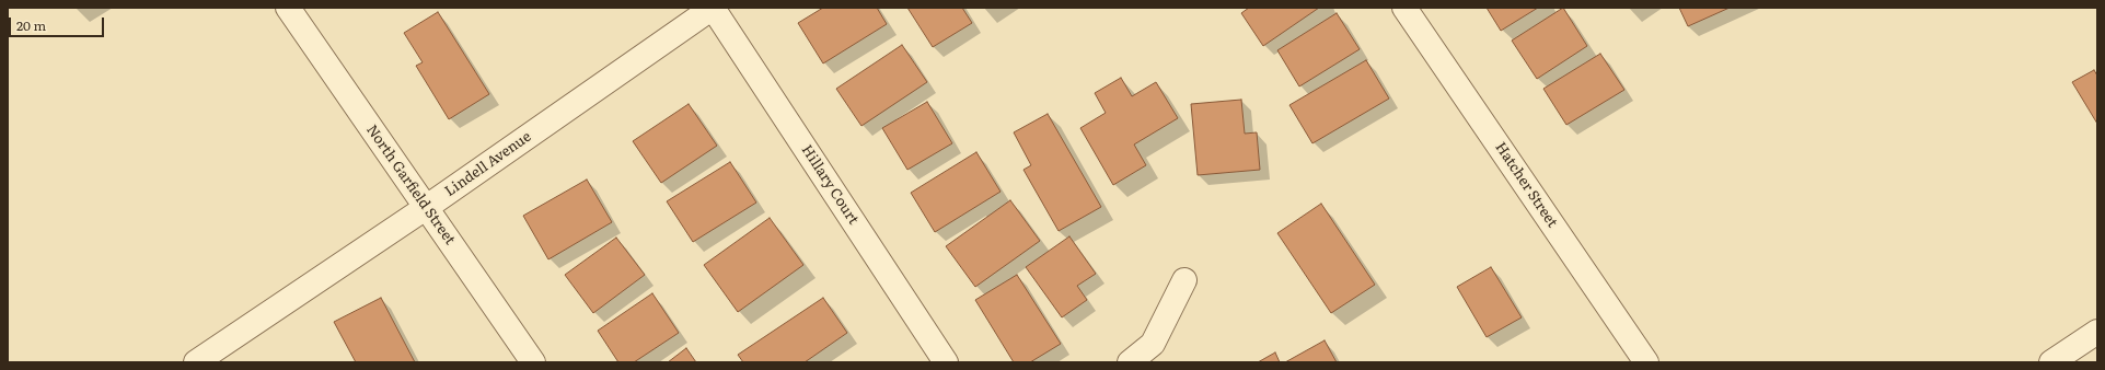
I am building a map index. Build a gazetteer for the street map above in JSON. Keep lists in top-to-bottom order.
{
  "streets": {
    "street": [
      "Lindell Avenue",
      "North Garfield Street",
      "Hillary Court",
      "Hatcher Street"
    ]
  },
  "crossings": [
    ["Lindell Avenue", "North Garfield Street"],
    ["Lindell Avenue", "Hillary Court"]
  ],
  "scale_bar": "20 m"
}
